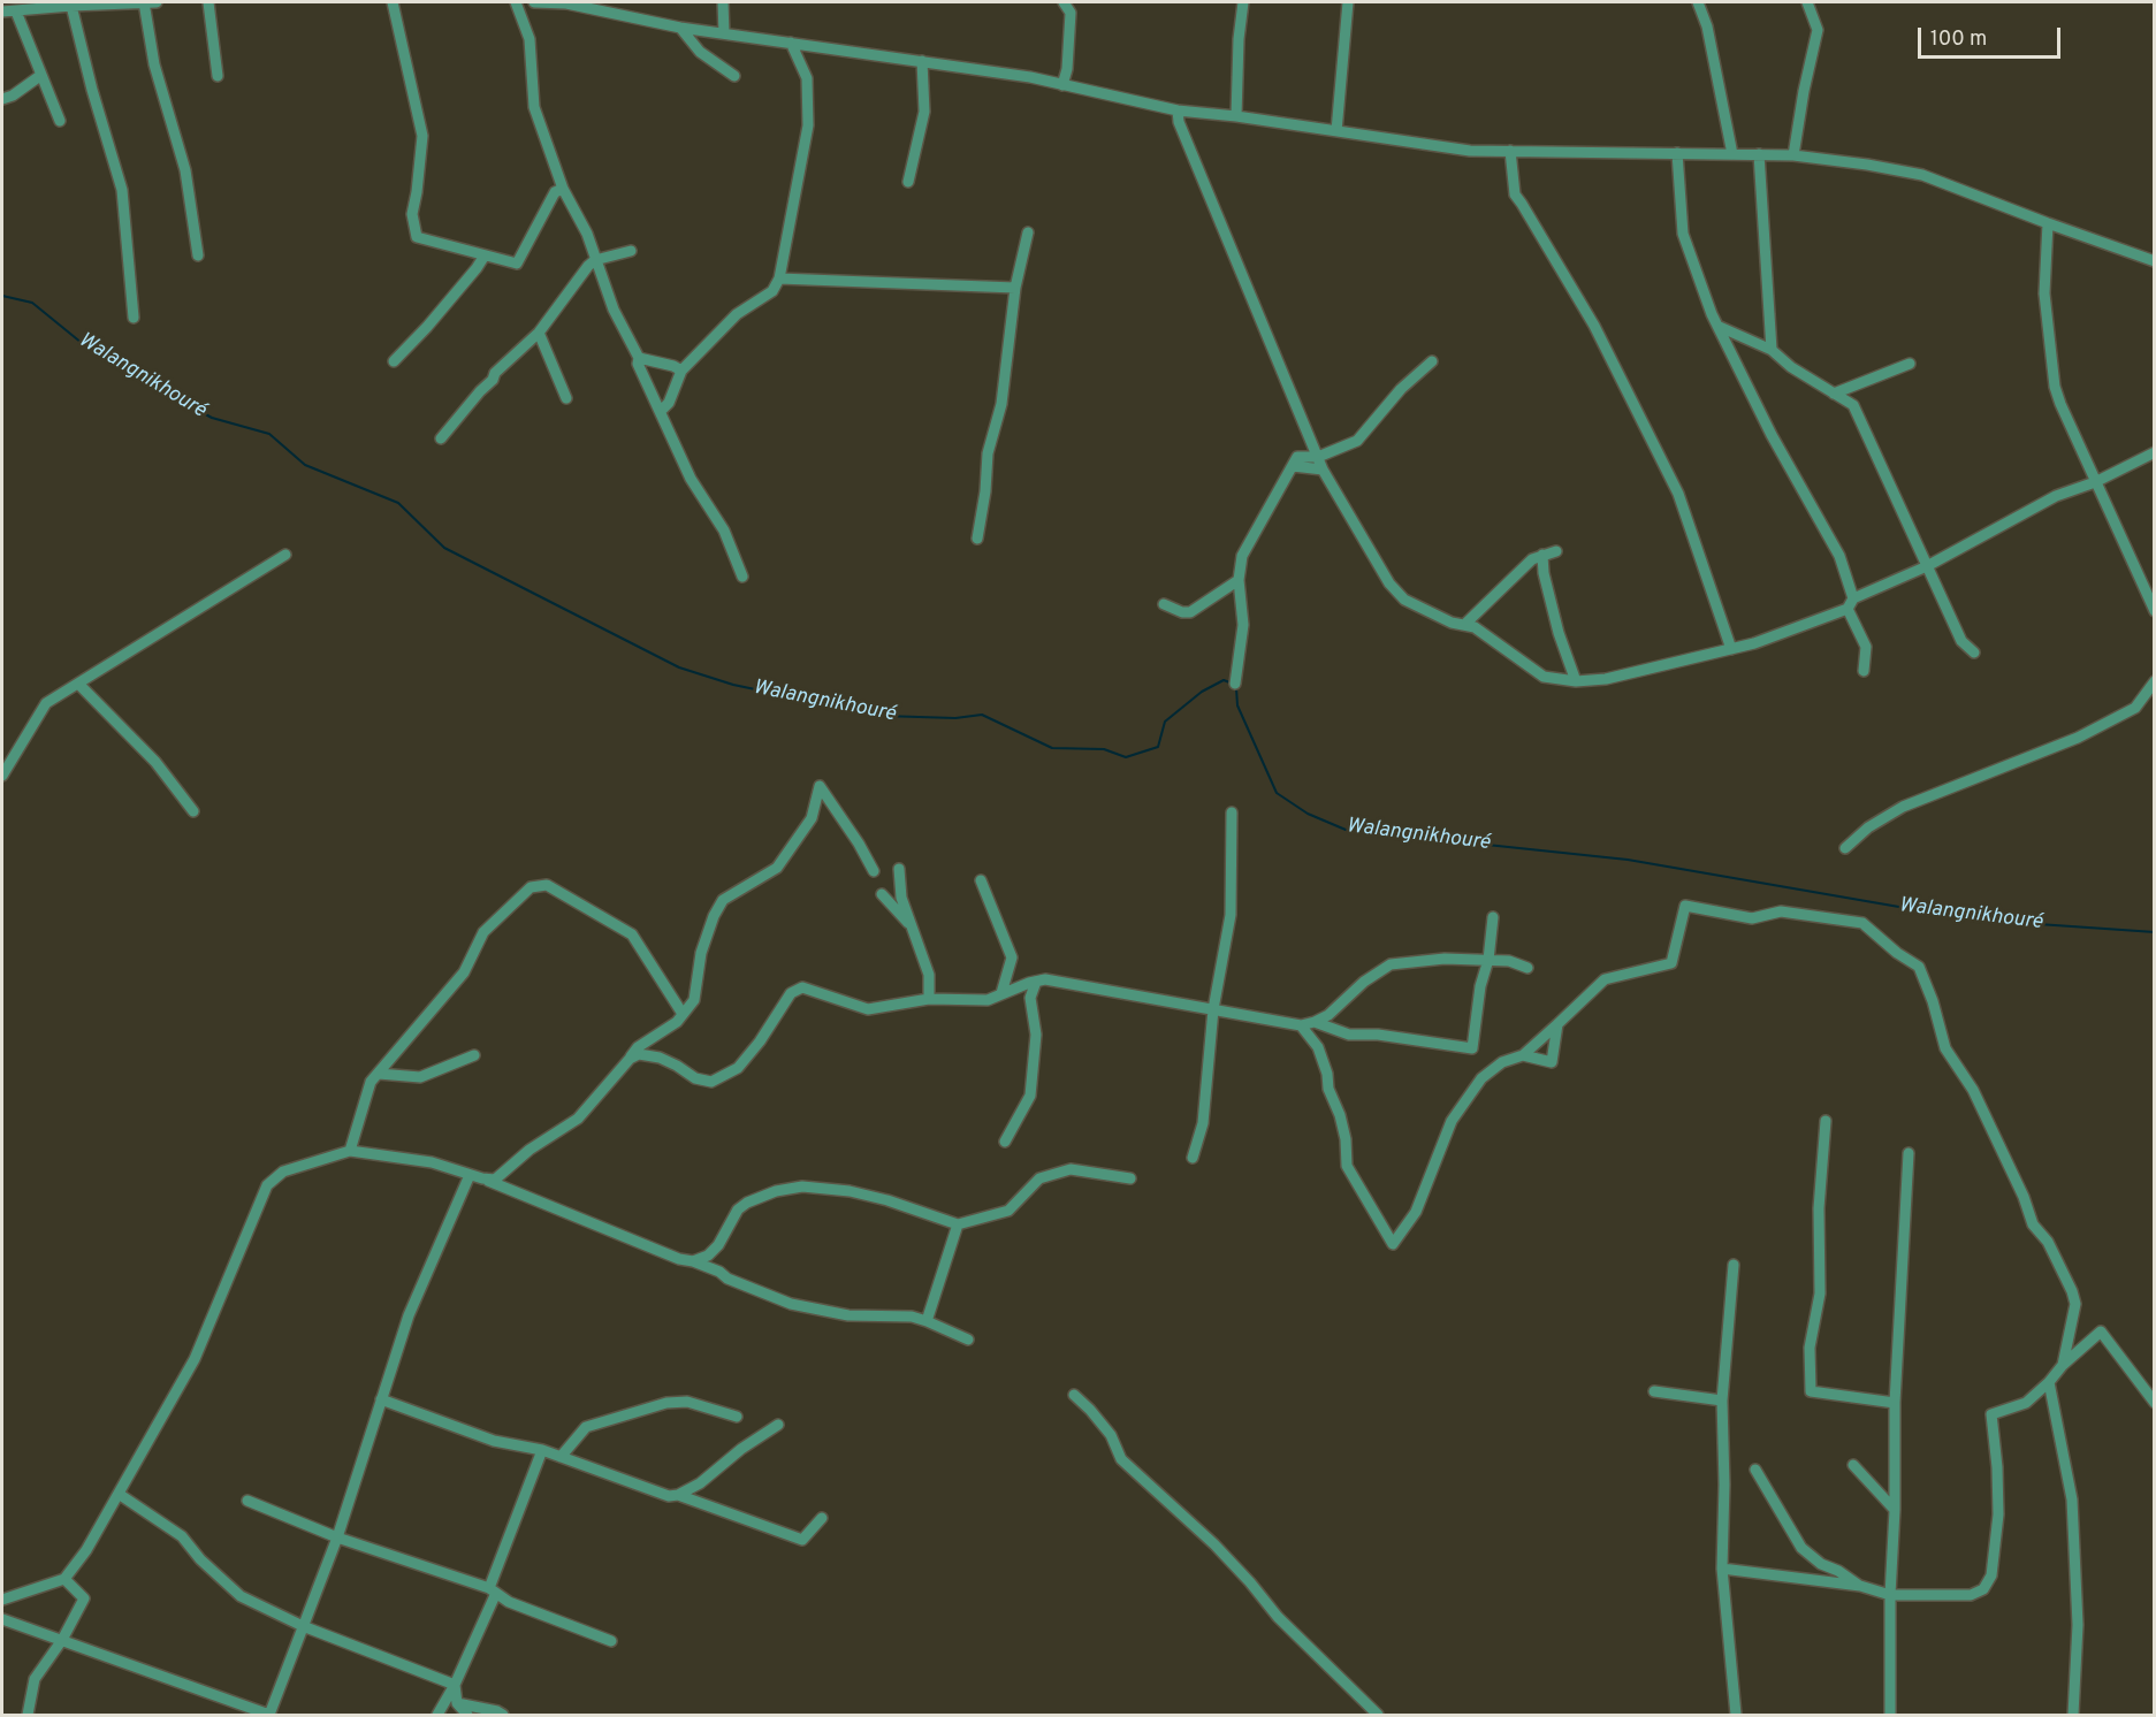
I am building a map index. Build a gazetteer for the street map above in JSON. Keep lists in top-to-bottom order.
{
  "water": ["Walangnikhouré"],
  "scale_bar": "100 m"
}
